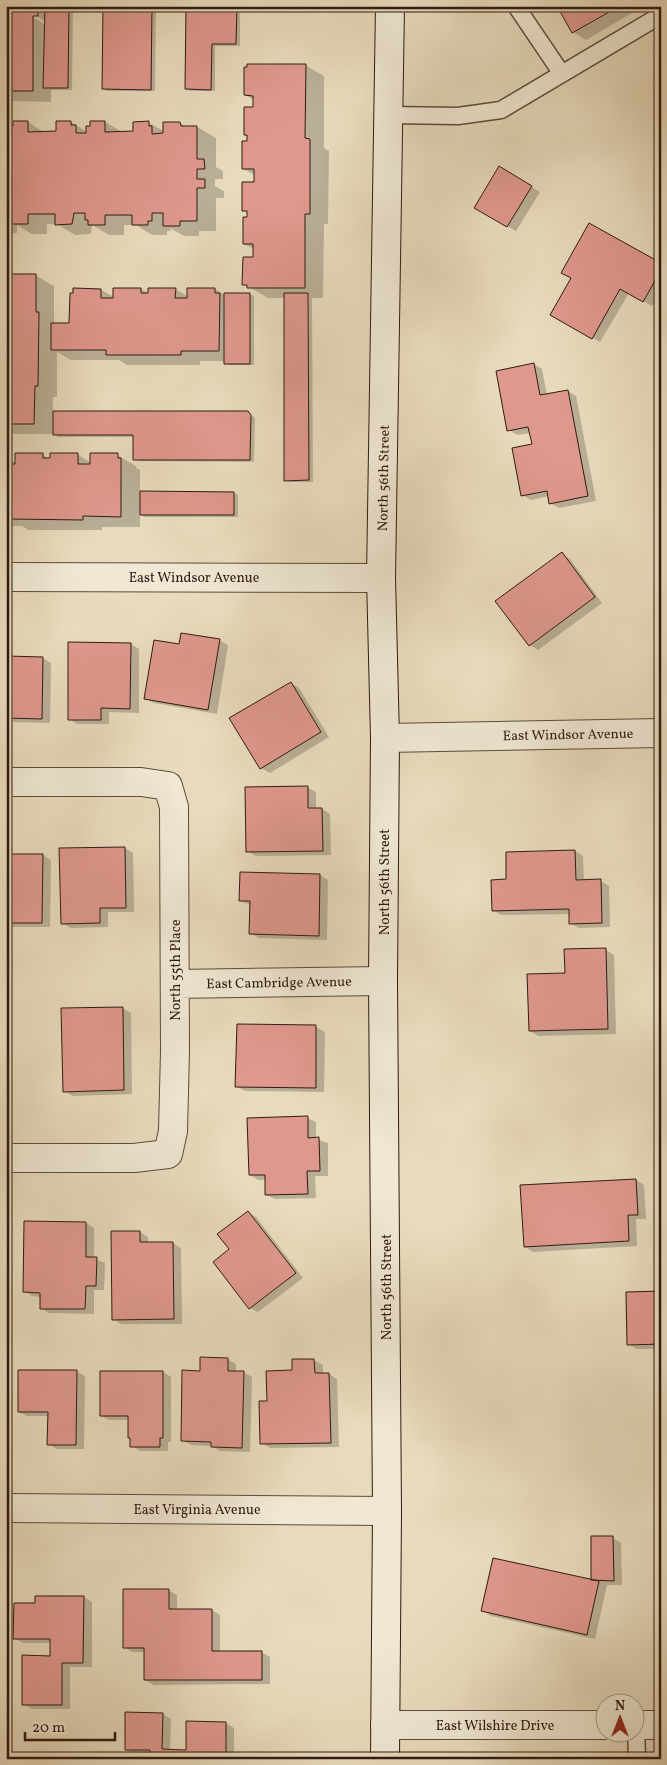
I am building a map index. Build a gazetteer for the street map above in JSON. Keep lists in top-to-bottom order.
{
  "streets": {
    "street": [
      "North 56th Street",
      "East Windsor Avenue",
      "North 55th Place",
      "East Cambridge Avenue",
      "East Virginia Avenue",
      "East Wilshire Drive"
    ]
  },
  "crossings": [
    ["North 56th Street", "East Windsor Avenue"],
    ["North 56th Street", "East Cambridge Avenue"],
    ["North 56th Street", "East Virginia Avenue"],
    ["North 56th Street", "East Wilshire Drive"],
    ["North 55th Place", "East Cambridge Avenue"]
  ],
  "scale_bar": "20 m",
  "north": "top"
}
